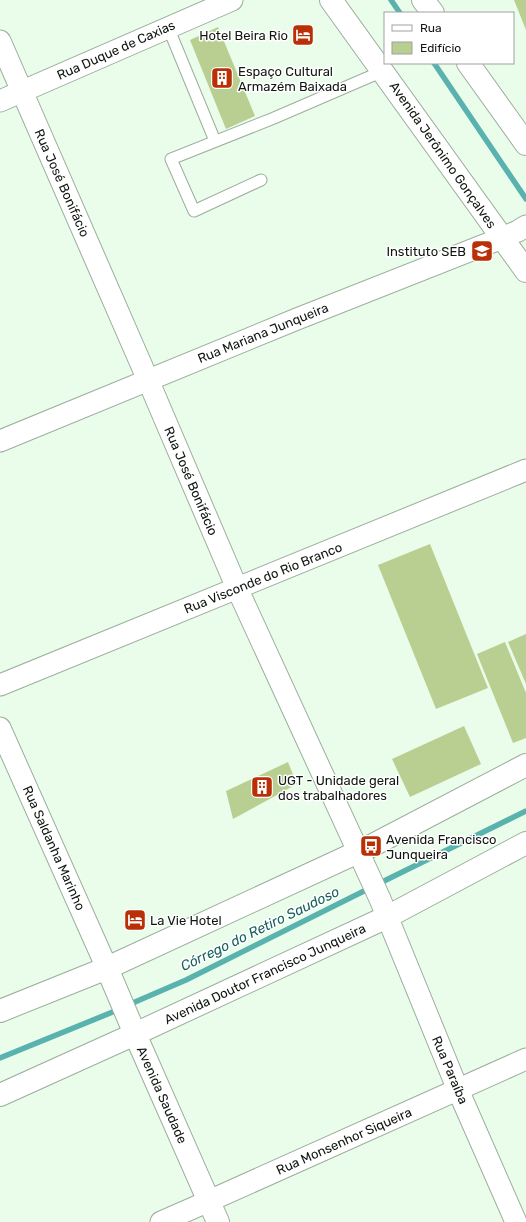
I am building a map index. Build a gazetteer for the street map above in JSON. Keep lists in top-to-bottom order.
{
  "streets": {
    "main road": ["Avenida Jerônimo Gonçalves", "Avenida Doutor Francisco Junqueira", "Avenida Saudade"],
    "street": [
      "Rua Duque de Caxias",
      "Rua José Bonifácio",
      "Rua Mariana Junqueira",
      "Rua Visconde do Rio Branco",
      "Rua Saldanha Marinho",
      "Rua Paraíba",
      "Rua Monsenhor Siqueira"
    ]
  },
  "crossings": [
    ["Rua Duque de Caxias", "Rua José Bonifácio"],
    ["Avenida Jerônimo Gonçalves", "Rua Mariana Junqueira"],
    ["Rua José Bonifácio", "Rua Mariana Junqueira"],
    ["Rua José Bonifácio", "Rua Visconde do Rio Branco"],
    ["Rua José Bonifácio", "Avenida Doutor Francisco Junqueira"],
    ["Rua José Bonifácio", "Rua Paraíba"],
    ["Rua Saldanha Marinho", "Avenida Saudade"],
    ["Avenida Doutor Francisco Junqueira", "Rua Paraíba"],
    ["Avenida Doutor Francisco Junqueira", "Avenida Saudade"],
    ["Rua Paraíba", "Rua Monsenhor Siqueira"],
    ["Avenida Saudade", "Rua Monsenhor Siqueira"]
  ],
  "water": ["Córrego do Retiro Saudoso"],
  "places": {
    "hotel": ["Hotel Beira Rio", "La Vie Hotel"],
    "building": ["Espaço Cultural Armazém Baixada", "UGT - Unidade geral dos trabalhadores"],
    "school or university": ["Instituto SEB"],
    "bus stop": ["Avenida Francisco Junqueira"]
  },
  "legend": ["Rua", "Edifício"]
}
